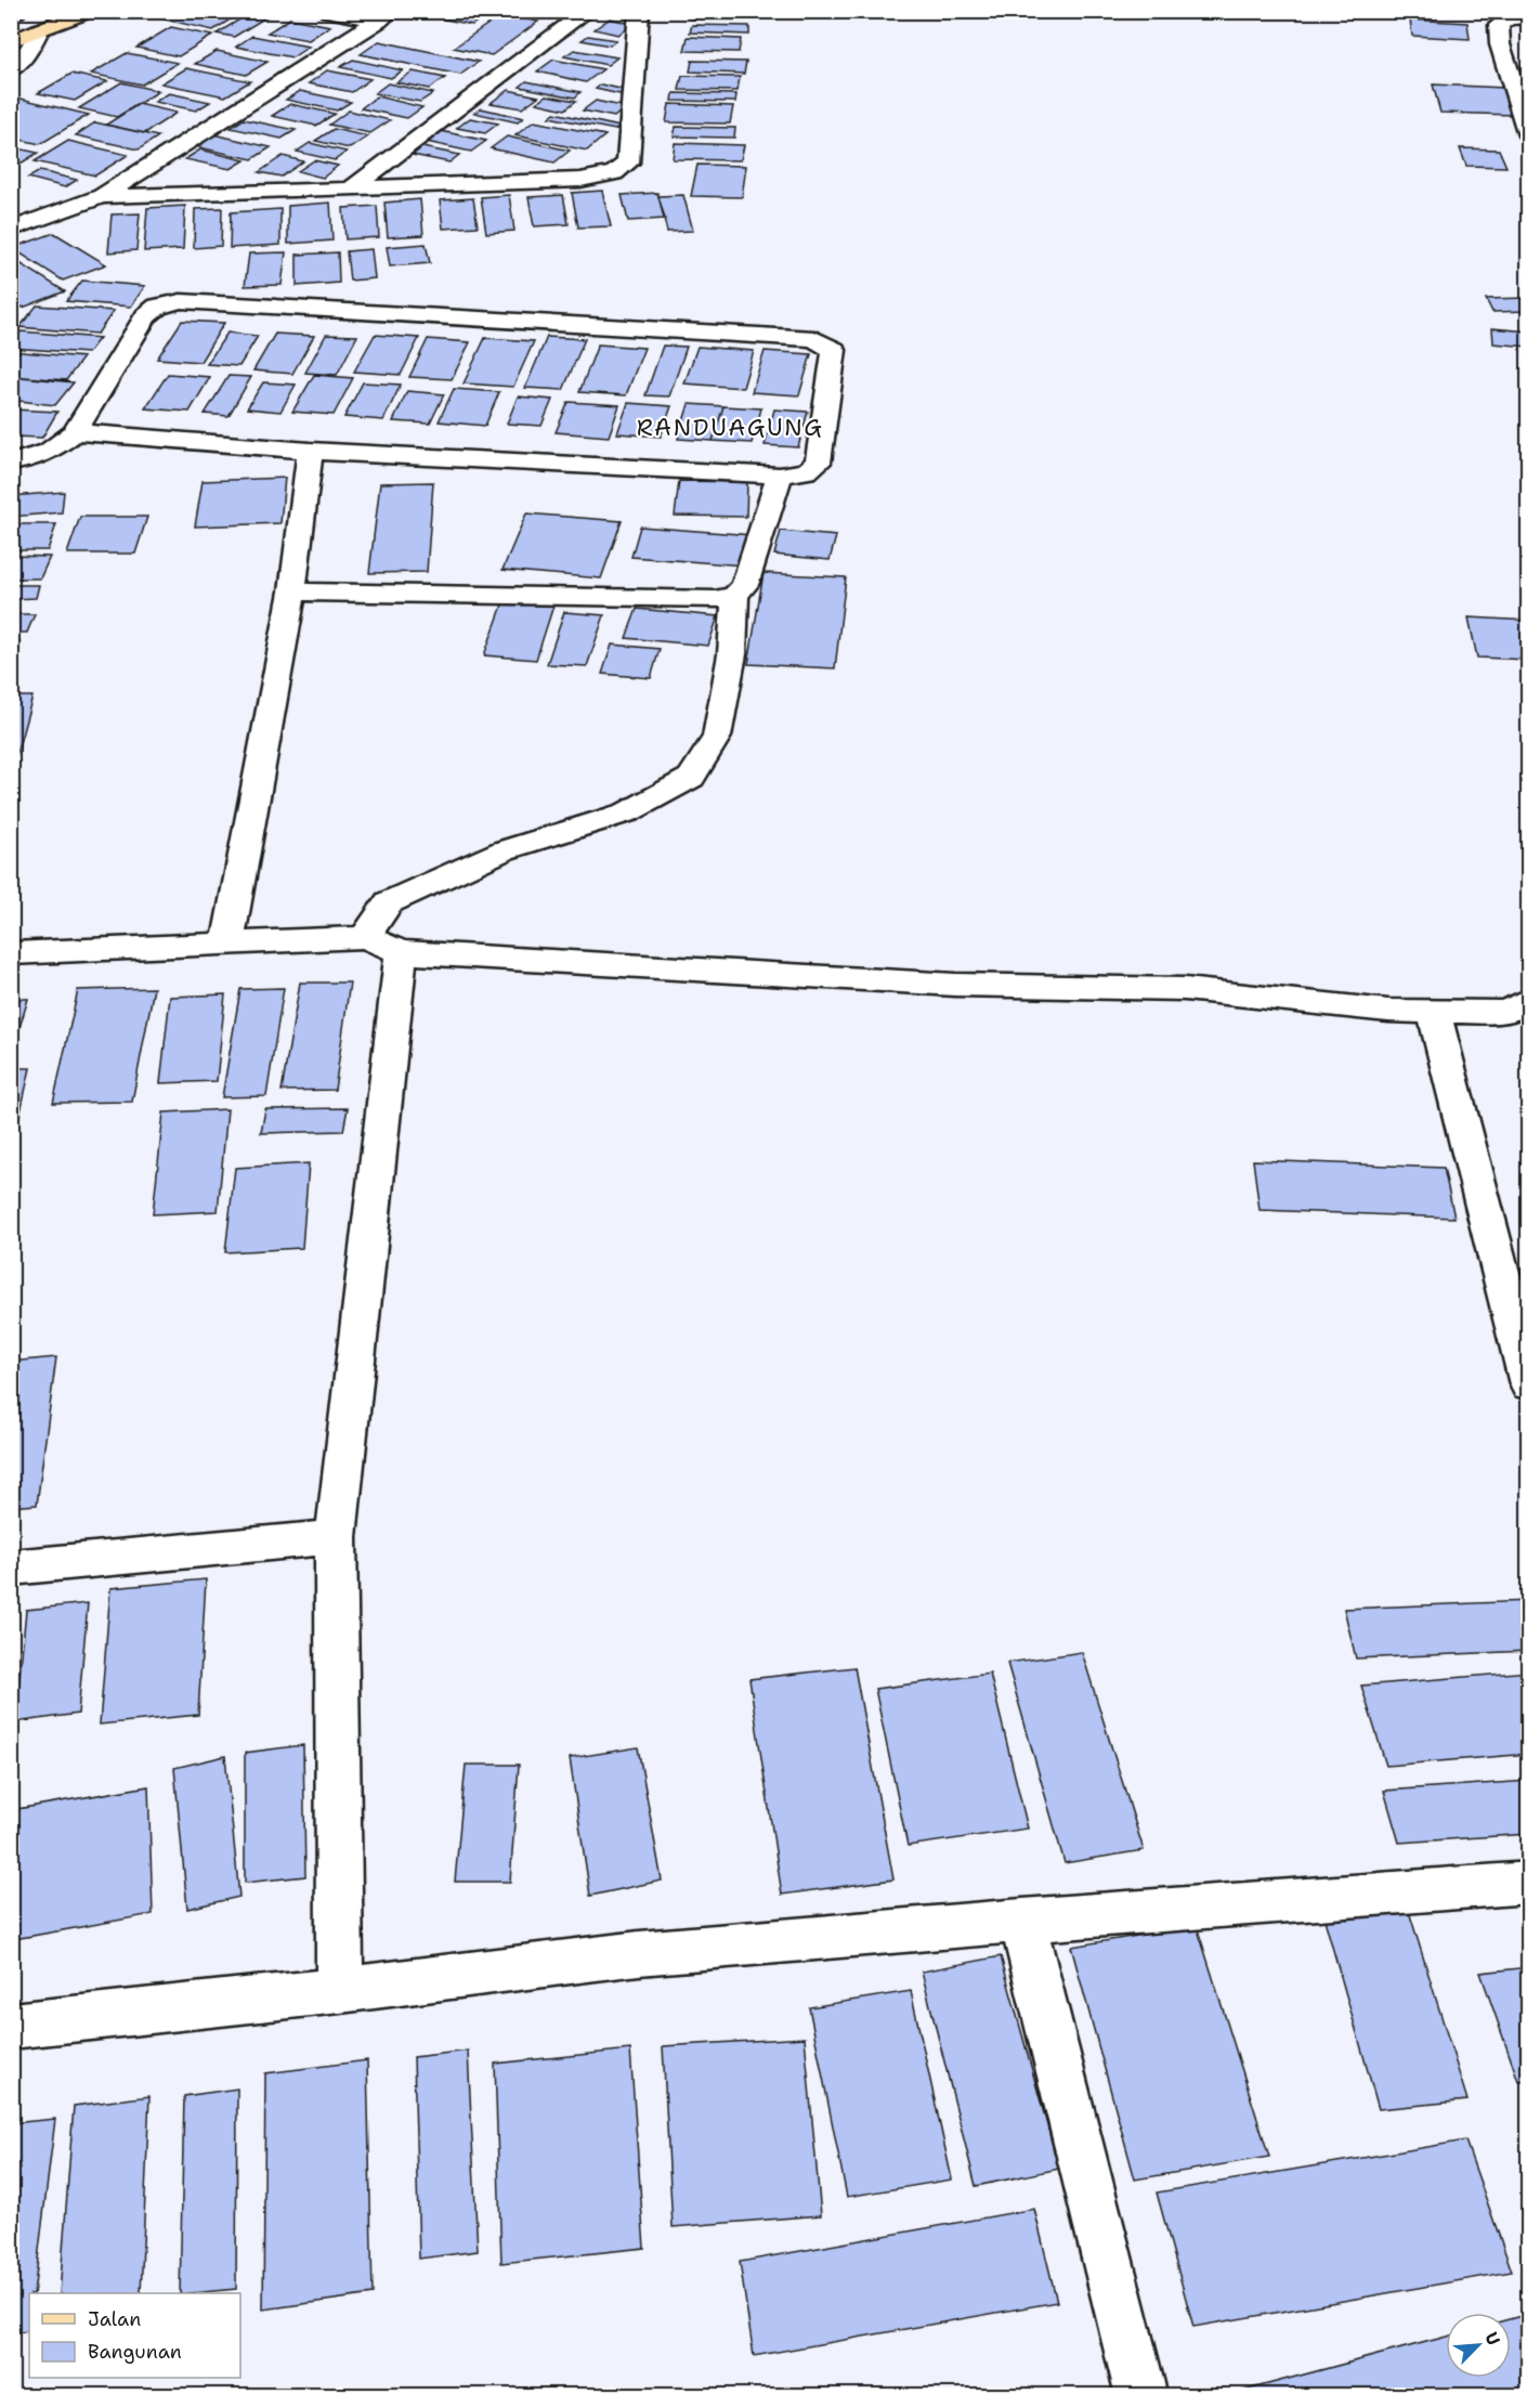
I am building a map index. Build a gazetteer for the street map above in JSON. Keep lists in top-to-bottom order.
{
  "districts": ["RANDUAGUNG"],
  "legend": ["Jalan", "Bangunan"],
  "north": "top right"
}
